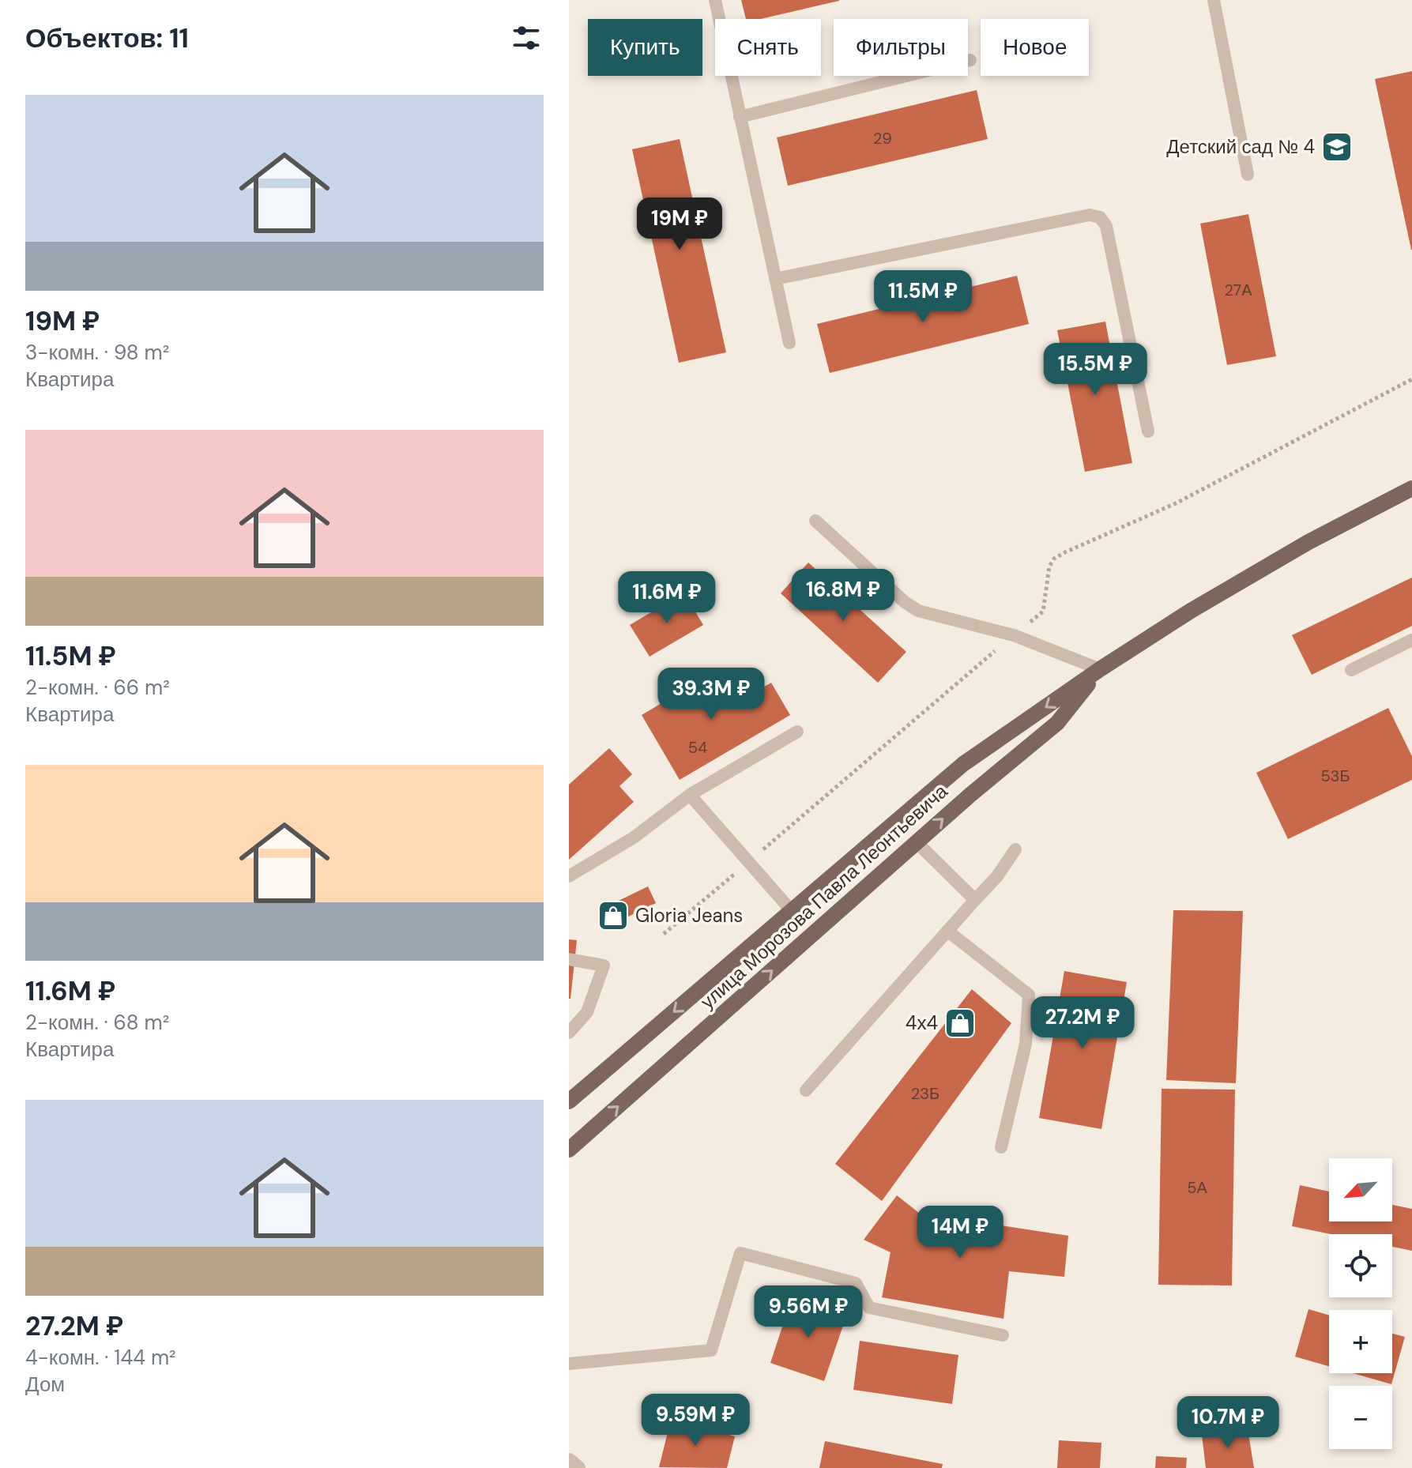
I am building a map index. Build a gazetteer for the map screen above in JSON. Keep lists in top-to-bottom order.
{
  "streets": {
    "main road": ["улица Морозова Павла Леонтьевича"]
  },
  "places": {
    "school or university": ["Детский сад № 4"],
    "shop": ["Gloria Jeans", "4х4"]
  },
  "house_numbers": [
    "29",
    "27А",
    "54",
    "53Б",
    "23Б",
    "5А"
  ],
  "north": "bottom left",
  "page": {
    "heading": "Объектов: 11",
    "chip": [
      "Купить",
      "Снять",
      "Фильтры",
      "Новое"
    ],
    "list": [
      {
        "name": "19M ₽",
        "note": "3-комн. · 98 m² · Квартира"
      },
      {
        "name": "11.5M ₽",
        "note": "2-комн. · 66 m² · Квартира"
      },
      {
        "name": "11.6M ₽",
        "note": "2-комн. · 68 m² · Квартира"
      },
      {
        "name": "27.2M ₽",
        "note": "4-комн. · 144 m² · Дом"
      }
    ],
    "price": [
      "19M ₽",
      "11.5M ₽",
      "15.5M ₽",
      "16.8M ₽",
      "11.6M ₽",
      "39.3M ₽",
      "27.2M ₽",
      "14M ₽",
      "9.56M ₽",
      "9.59M ₽",
      "10.7M ₽"
    ],
    "map_buttons": ["+", "−"]
  }
}
